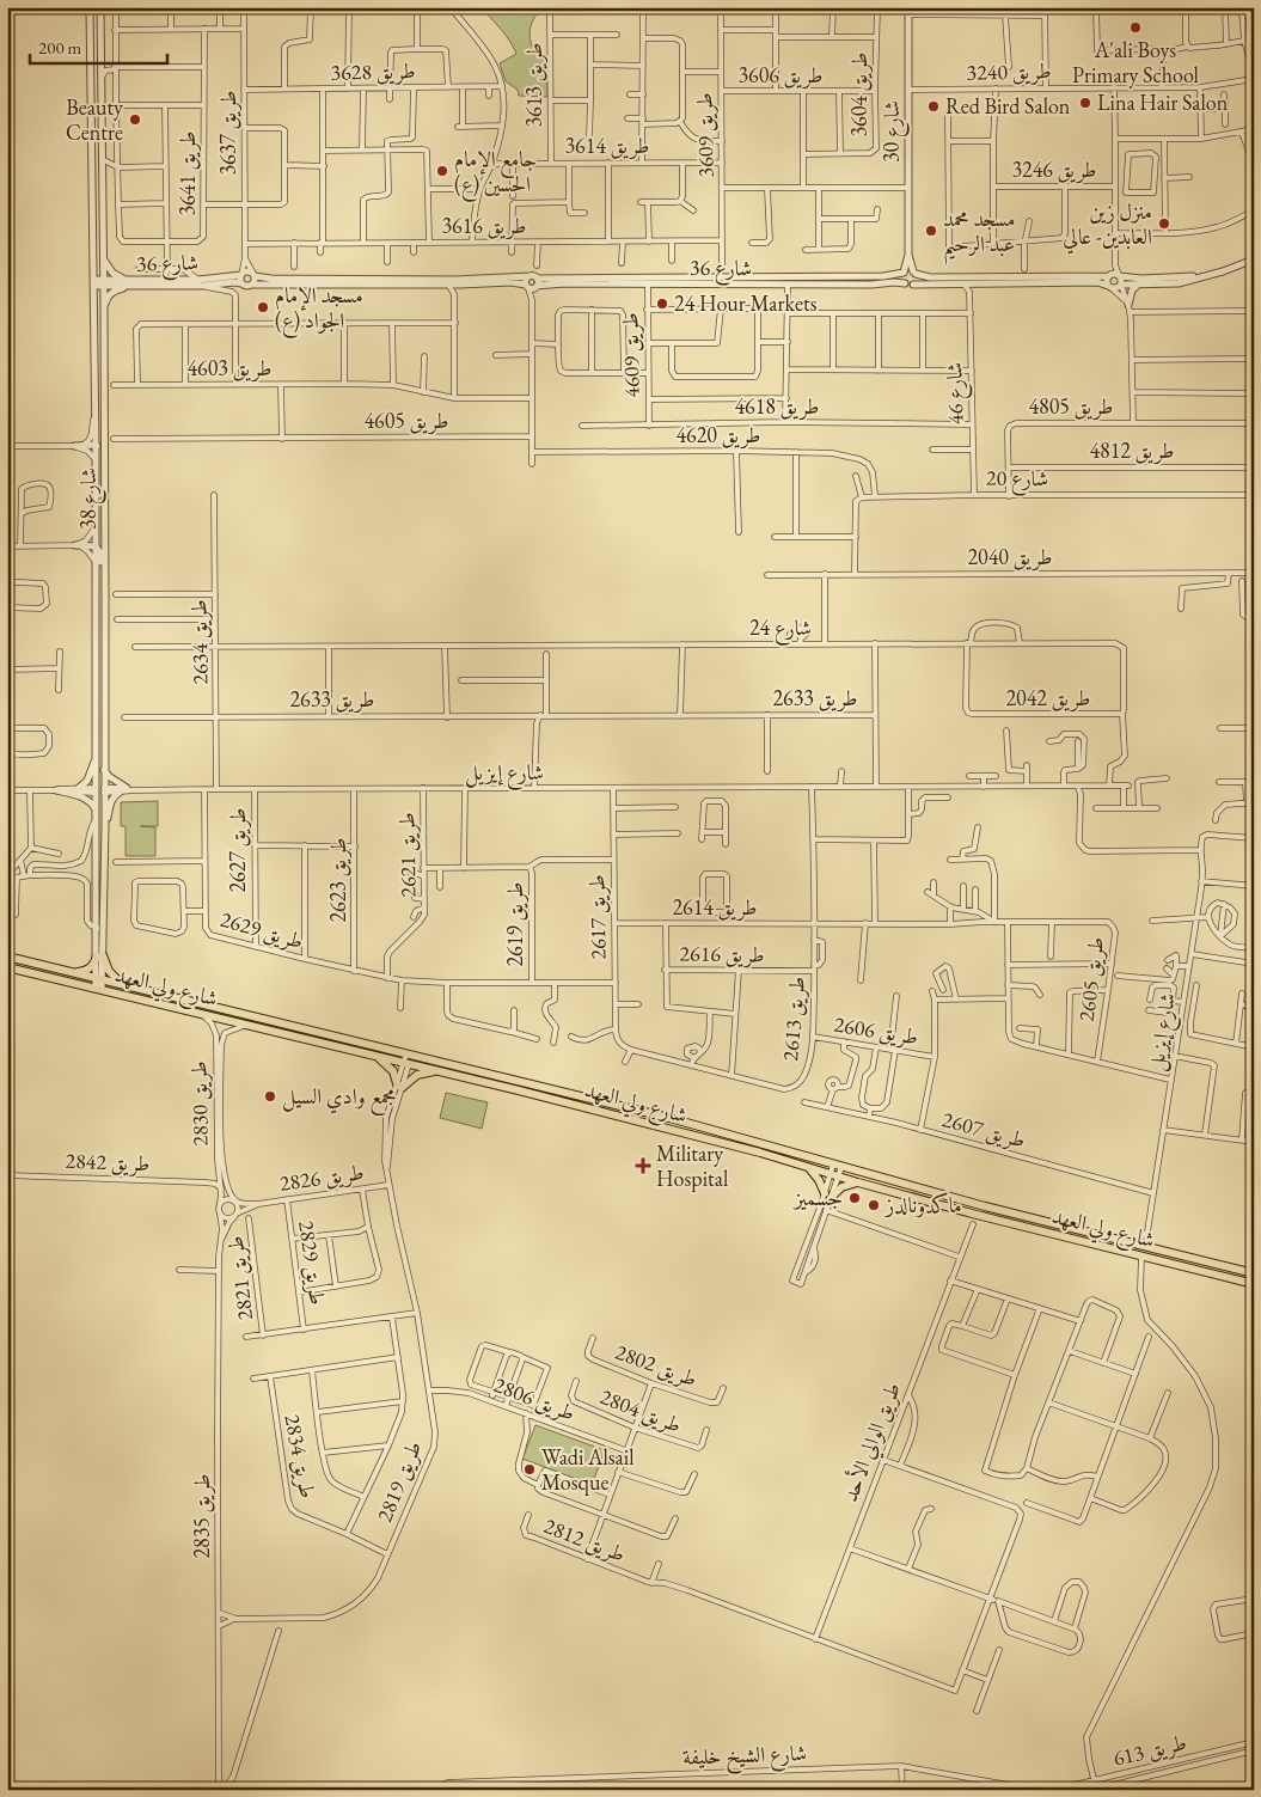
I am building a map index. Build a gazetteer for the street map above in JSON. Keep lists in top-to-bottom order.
{
  "streets": {
    "main road": ["شارع ولي العهد"],
    "street": [
      "طريق 3628",
      "طريق 3240",
      "طريق 3606",
      "طريق 3613",
      "طريق 3604",
      "شارع 30",
      "طريق 3637",
      "طريق 3609",
      "طريق 3614",
      "طريق 3246",
      "طريق 3641",
      "طريق 3616",
      "شارع 36",
      "طريق 4609",
      "طريق 4603",
      "شارع 46",
      "طريق 4618",
      "طريق 4805",
      "طريق 4605",
      "طريق 4620",
      "طريق 4812",
      "شارع 20",
      "شارع 38",
      "طريق 2040",
      "شارع 24",
      "طريق 2634",
      "طريق 2633",
      "طريق 2042",
      "شارع إيزيل",
      "طريق 2627",
      "طريق 2621",
      "طريق 2623",
      "طريق 2614",
      "طريق 2617",
      "طريق 2619",
      "طريق 2629",
      "طريق 2616",
      "طريق 2605",
      "طريق 2613",
      "طريق 2606",
      "طريق 2830",
      "طريق 2607",
      "طريق 2842",
      "طريق 2826",
      "طريق 2829",
      "طريق 2821",
      "طريق 2802",
      "طريق 2806",
      "طريق 2804",
      "طريق الوالي الأحد",
      "طريق 2834",
      "طريق 2819",
      "طريق 2835",
      "طريق 2812",
      "طريق 613",
      "شارع الشيخ خليفة"
    ]
  },
  "crossings": [
    ["طريق 3628", "طريق 3637"],
    ["طريق 3240", "شارع 30"],
    ["طريق 3240", "طريق 3246"],
    ["طريق 3606", "طريق 3604"],
    ["طريق 3606", "طريق 3609"],
    ["طريق 3613", "طريق 3614"],
    ["شارع 30", "شارع 36"],
    ["طريق 3637", "طريق 3616"],
    ["طريق 3637", "شارع 36"],
    ["طريق 3609", "طريق 3614"],
    ["طريق 3609", "طريق 3616"],
    ["طريق 3609", "شارع 36"],
    ["شارع 36", "طريق 4609"],
    ["شارع 36", "شارع 38"],
    ["طريق 4609", "طريق 4618"],
    ["شارع 46", "طريق 4618"],
    ["شارع 46", "شارع 20"],
    ["طريق 4805", "طريق 4812"],
    ["طريق 4620", "شارع 20"],
    ["شارع 38", "شارع إيزيل"],
    ["شارع 38", "شارع ولي العهد"],
    ["شارع 24", "طريق 2634"],
    ["شارع 24", "طريق 2042"],
    ["طريق 2634", "طريق 2633"],
    ["طريق 2634", "شارع إيزيل"],
    ["شارع إيزيل", "طريق 2627"],
    ["شارع إيزيل", "طريق 2621"],
    ["شارع إيزيل", "طريق 2623"],
    ["شارع إيزيل", "طريق 2617"],
    ["شارع إيزيل", "طريق 2629"],
    ["شارع إيزيل", "طريق 2613"],
    ["شارع إيزيل", "طريق 2607"],
    ["طريق 2627", "طريق 2629"],
    ["طريق 2621", "طريق 2619"],
    ["طريق 2621", "طريق 2629"],
    ["طريق 2623", "طريق 2629"],
    ["طريق 2614", "طريق 2617"],
    ["طريق 2614", "طريق 2613"],
    ["طريق 2617", "طريق 2619"],
    ["طريق 2617", "طريق 2629"],
    ["طريق 2617", "طريق 2613"],
    ["طريق 2619", "طريق 2629"],
    ["طريق 2616", "طريق 2613"],
    ["شارع ولي العهد", "طريق 2830"],
    ["شارع ولي العهد", "طريق 2819"],
    ["طريق 2613", "طريق 2606"],
    ["طريق 2606", "طريق 2607"],
    ["طريق 2830", "طريق 2842"],
    ["طريق 2830", "طريق 2826"],
    ["طريق 2830", "طريق 2835"],
    ["طريق 2826", "طريق 2829"],
    ["طريق 2826", "طريق 2819"],
    ["طريق 2826", "طريق 2835"],
    ["طريق 2806", "طريق 2819"],
    ["طريق الوالي الأحد", "طريق 2812"],
    ["طريق 2834", "طريق 2819"],
    ["طريق 2819", "طريق 2835"],
    ["طريق 613", "شارع الشيخ خليفة"]
  ],
  "places": {
    "other": [
      "A'ali Boys Primary School",
      "Lina Hair Salon",
      "Red Bird Salon",
      "Beauty Centre",
      "جامع الإمام الحسين (ع)",
      "منزل زين العابدين- عالي",
      "مسجد محمد عبد الرحيم",
      "24 Hour Markets",
      "مسجد الإمام الجواد (ع)",
      "مجمع وادي السيل",
      "جسميز",
      "ماكدونالدز",
      "Wadi Alsail Mosque"
    ],
    "health": ["Military Hospital"]
  },
  "scale_bar": "200 m"
}
